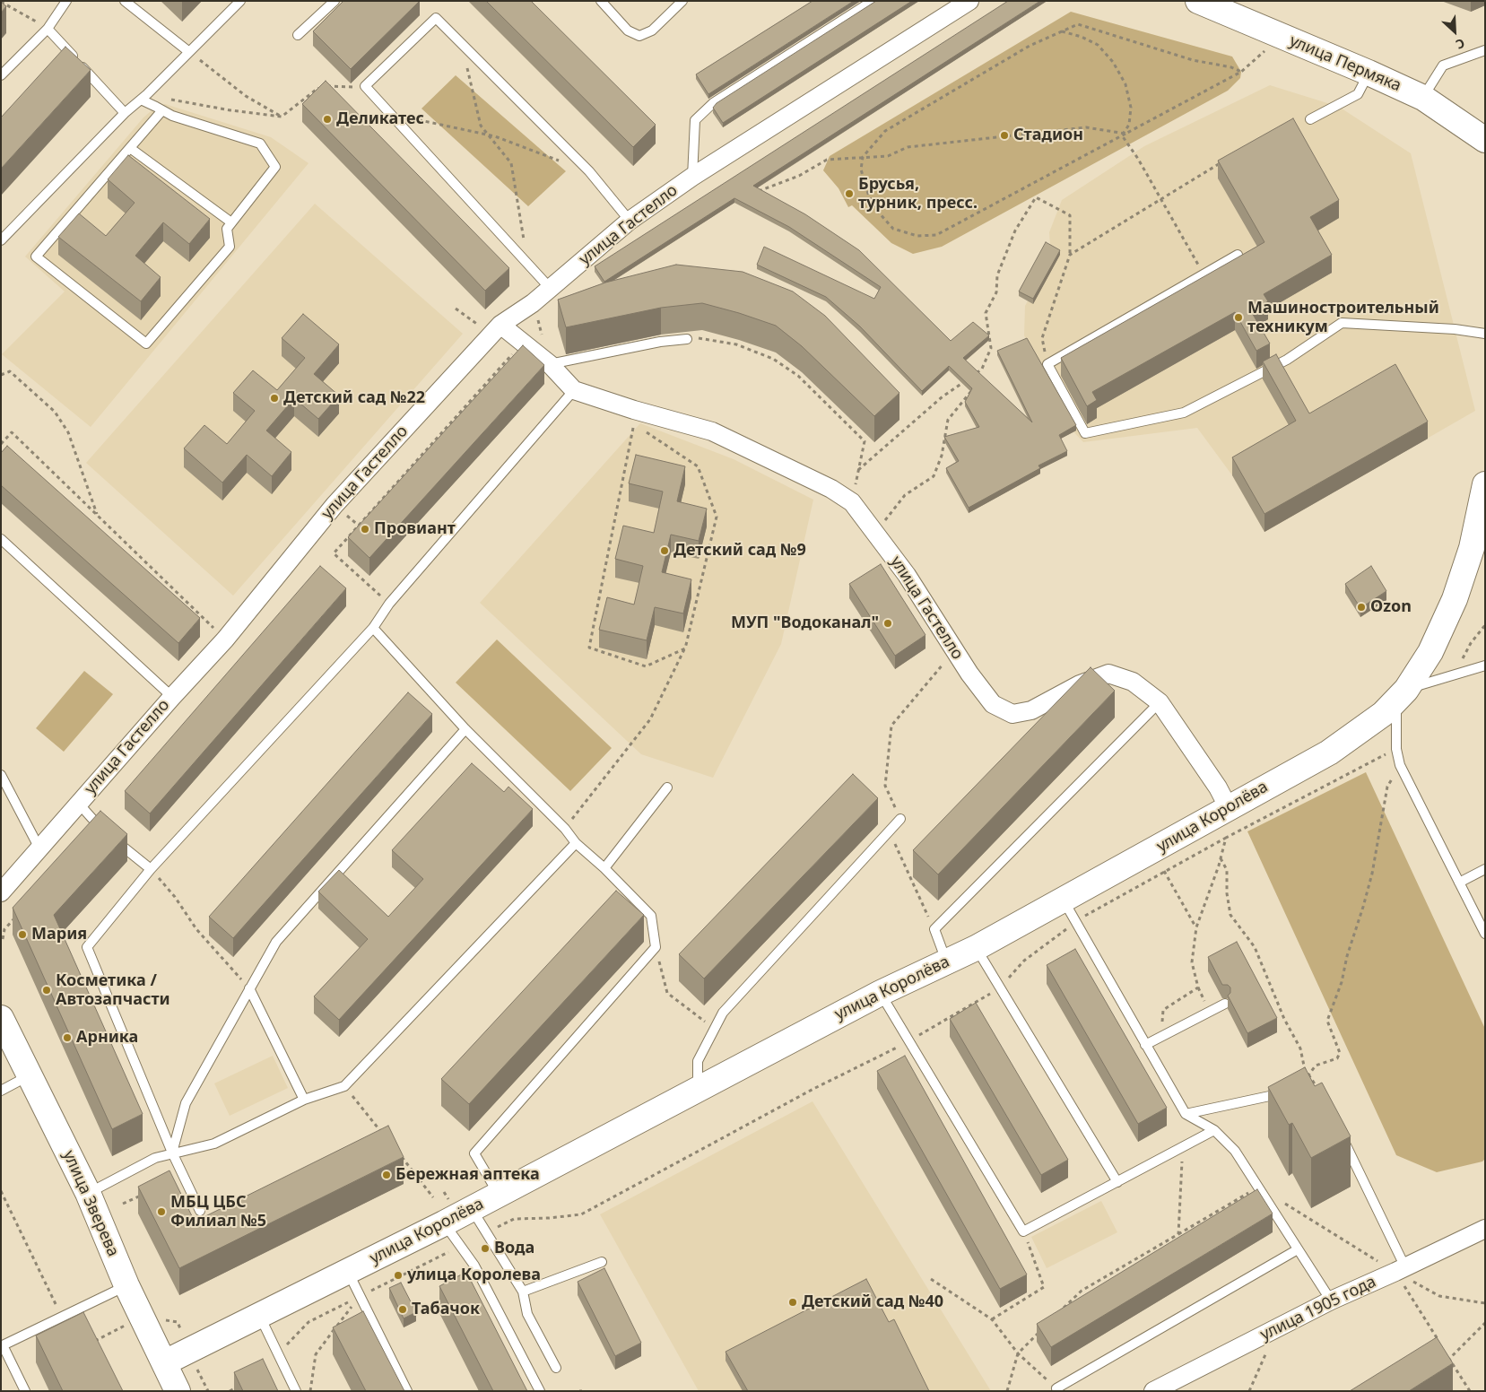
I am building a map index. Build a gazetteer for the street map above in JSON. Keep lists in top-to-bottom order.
{
  "streets": {
    "main road": ["улица Пермяка", "улица Королёва", "улица Зверева"],
    "street": ["улица Гастелло", "улица 1905 года"]
  },
  "crossings": [
    ["улица Гастелло", "улица Королёва"],
    ["улица Королёва", "улица Зверева"]
  ],
  "places": [
    "Деликатес",
    "Стадион",
    "Брусья, турник, пресс.",
    "Машиностроительный техникум",
    "Детский сад №22",
    "Провиант",
    "Детский сад №9",
    "Ozon",
    "МУП \"Водоканал\"",
    "Мария",
    "Косметика / Автозапчасти",
    "Арника",
    "Бережная аптека",
    "МБЦ ЦБС Филиал №5",
    "Вода",
    "улица Королева",
    "Детский сад №40",
    "Табачок"
  ],
  "north": "bottom right"
}
